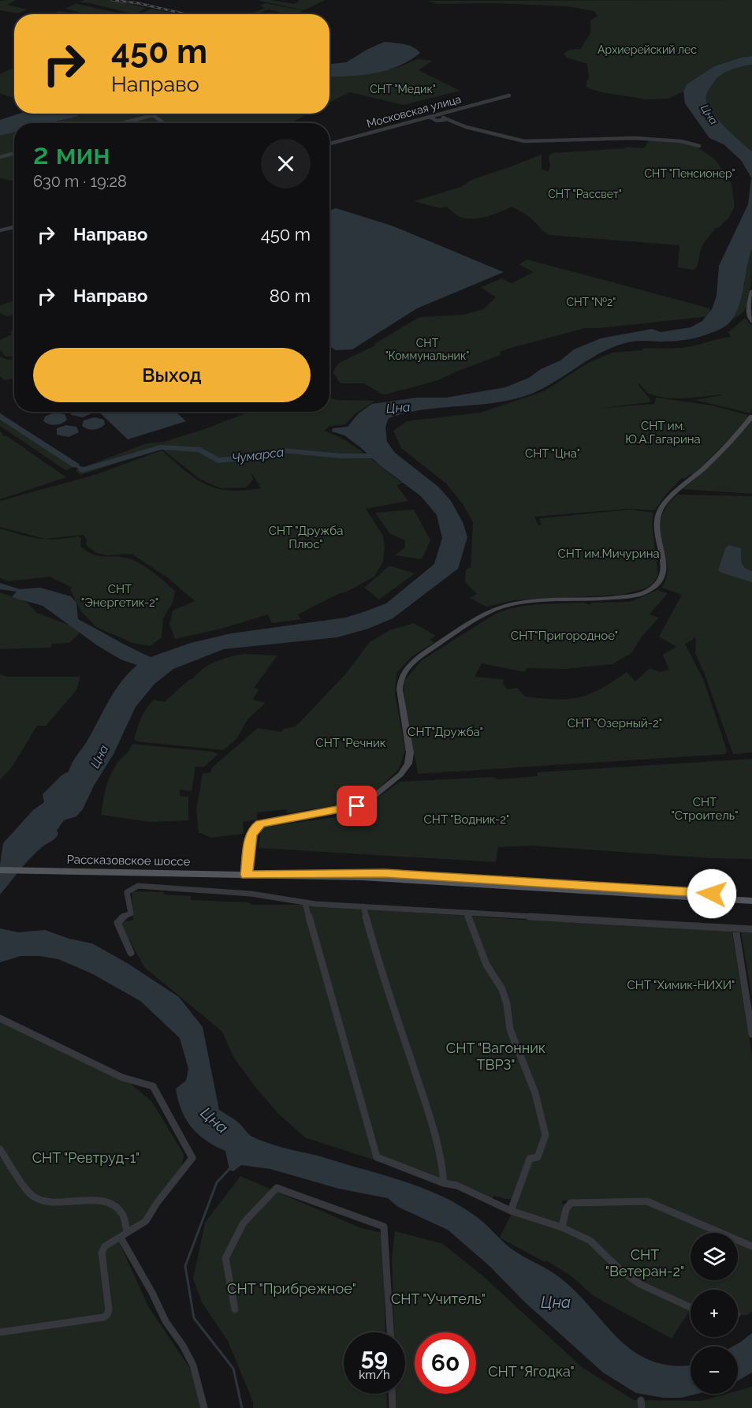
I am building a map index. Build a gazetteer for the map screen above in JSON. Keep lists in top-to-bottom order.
{
  "streets": {
    "main road": ["Рассказовское шоссе"],
    "street": ["Московская улица"]
  },
  "water": ["Цна", "Чумарса"],
  "parks": [
    "Архиерейский лес",
    "СНТ \"Медик\"",
    "СНТ \"Пенсионер\"",
    "СНТ \"Рассвет\"",
    "СНТ \"№2\"",
    "СНТ \"Коммунальник\"",
    "СНТ им. Ю.А.Гагарина",
    "СНТ \"Цна\"",
    "СНТ \"Дружба Плюс\"",
    "СНТ им.Мичурина",
    "СНТ \"Энергетик-2\"",
    "СНТ\"Пригородное\"",
    "СНТ \"Озерный-2\"",
    "СНТ\"Дружба\"",
    "СНТ \"Речник",
    "СНТ \"Строитель\"",
    "СНТ \"Водник-2\"",
    "СНТ \"Химик-НИХИ\"",
    "СНТ \"Вагонник ТВРЗ\"",
    "СНТ \"Ревтруд-1\"",
    "СНТ \"Ветеран-2\"",
    "СНТ \"Прибрежное\"",
    "СНТ \"Учитель\"",
    "СНТ \"Ягодка\""
  ],
  "page": {
    "turn": ["450 m", "Направо"],
    "heading": ["2 мин", "630 m · 19:28"],
    "list": [
      {
        "name": "Направо",
        "value": "450 m"
      },
      {
        "name": "Направо",
        "value": "80 m"
      }
    ],
    "buttons": "Выход",
    "map_buttons": ["+", "−"],
    "speed": "59 km/h",
    "limit": "60"
  }
}
